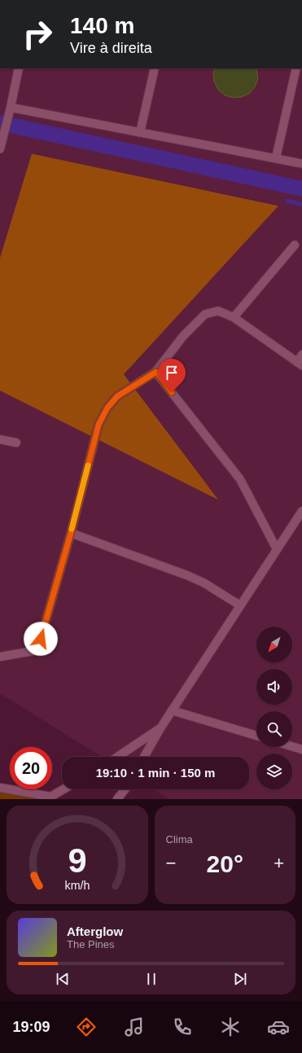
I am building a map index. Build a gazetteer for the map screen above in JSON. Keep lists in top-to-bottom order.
{
  "north": "bottom left",
  "page": {
    "turn": ["140 m", "Vire à direita"],
    "limit": "20",
    "trip": "19:10 · 1 min · 150 m",
    "tile": "Clima",
    "heat": ["−", "20°", "+"],
    "song": ["Afterglow", "The Pines"],
    "tabs": "19:09",
    "gauge": ["9", "km/h"]
  }
}
